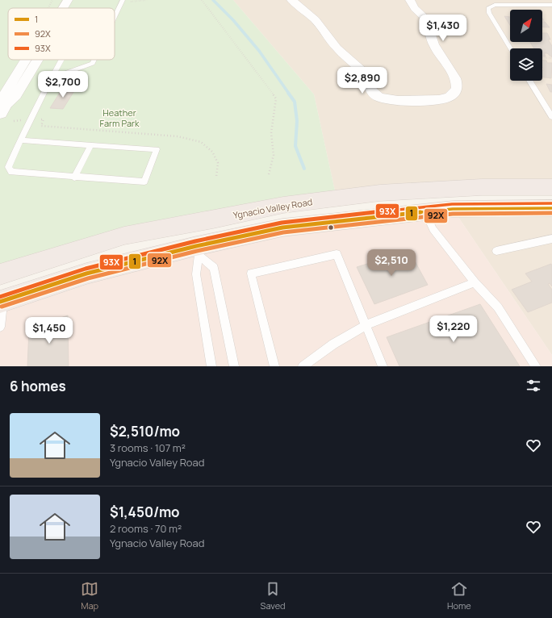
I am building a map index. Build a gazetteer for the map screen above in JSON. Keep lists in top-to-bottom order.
{
  "streets": {
    "highway": ["Ygnacio Valley Road"]
  },
  "parks": ["Heather Farm Park"],
  "lines": ["transit line 93X", "transit line 1", "transit line 92X"],
  "legend": ["1", "92X", "93X"],
  "north": "top right",
  "page": {
    "price": [
      "$1,430",
      "$2,890",
      "$2,700",
      "$2,510",
      "$1,220",
      "$1,450"
    ],
    "heading": "6 homes",
    "list": [
      {
        "name": "$2,510/mo",
        "note": "3 rooms · 107 m² · Ygnacio Valley Road"
      },
      {
        "name": "$1,450/mo",
        "note": "2 rooms · 70 m² · Ygnacio Valley Road"
      }
    ],
    "tabs": ["Map", "Saved", "Home"]
  }
}
